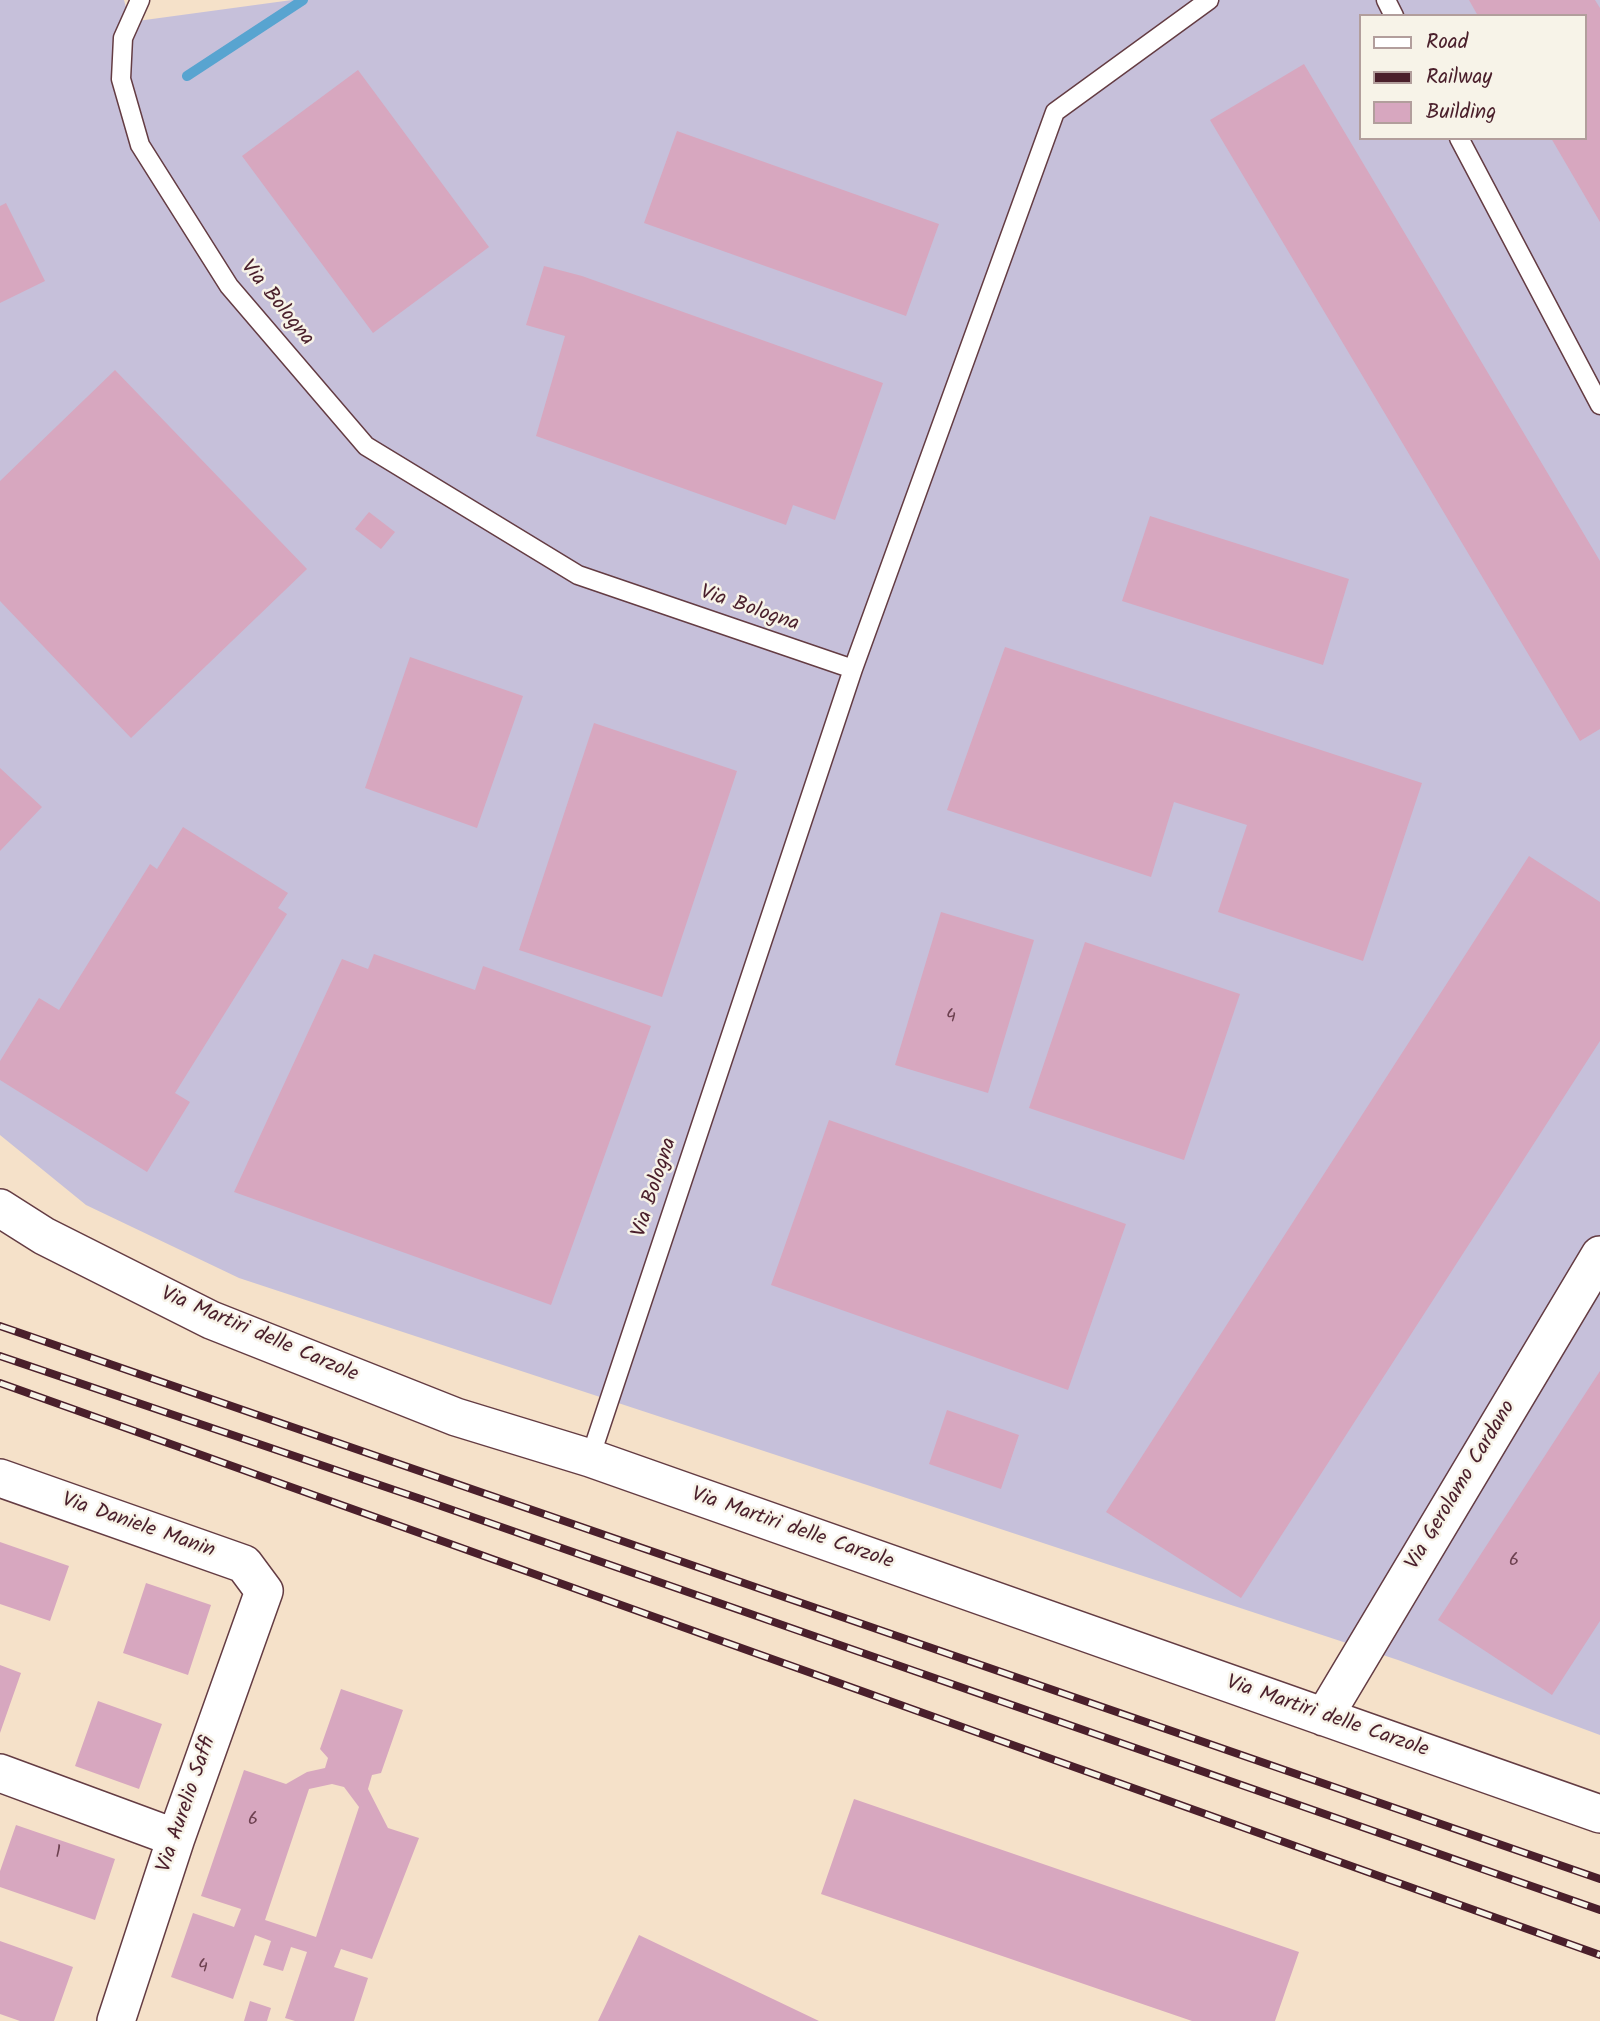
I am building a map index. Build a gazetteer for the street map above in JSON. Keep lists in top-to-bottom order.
{
  "streets": {
    "street": [
      "Via Martiri delle Carzole",
      "Via Gerolamo Cardano",
      "Via Daniele Manin",
      "Via Aurelio Saffi"
    ],
    "lane": ["Via Bologna"]
  },
  "crossings": [
    ["Via Bologna", "Via Martiri delle Carzole"],
    ["Via Martiri delle Carzole", "Via Gerolamo Cardano"],
    ["Via Daniele Manin", "Via Aurelio Saffi"]
  ],
  "house_numbers": [
    "4",
    "6",
    "6",
    "1",
    "4"
  ],
  "legend": ["Road", "Railway", "Building"]
}
